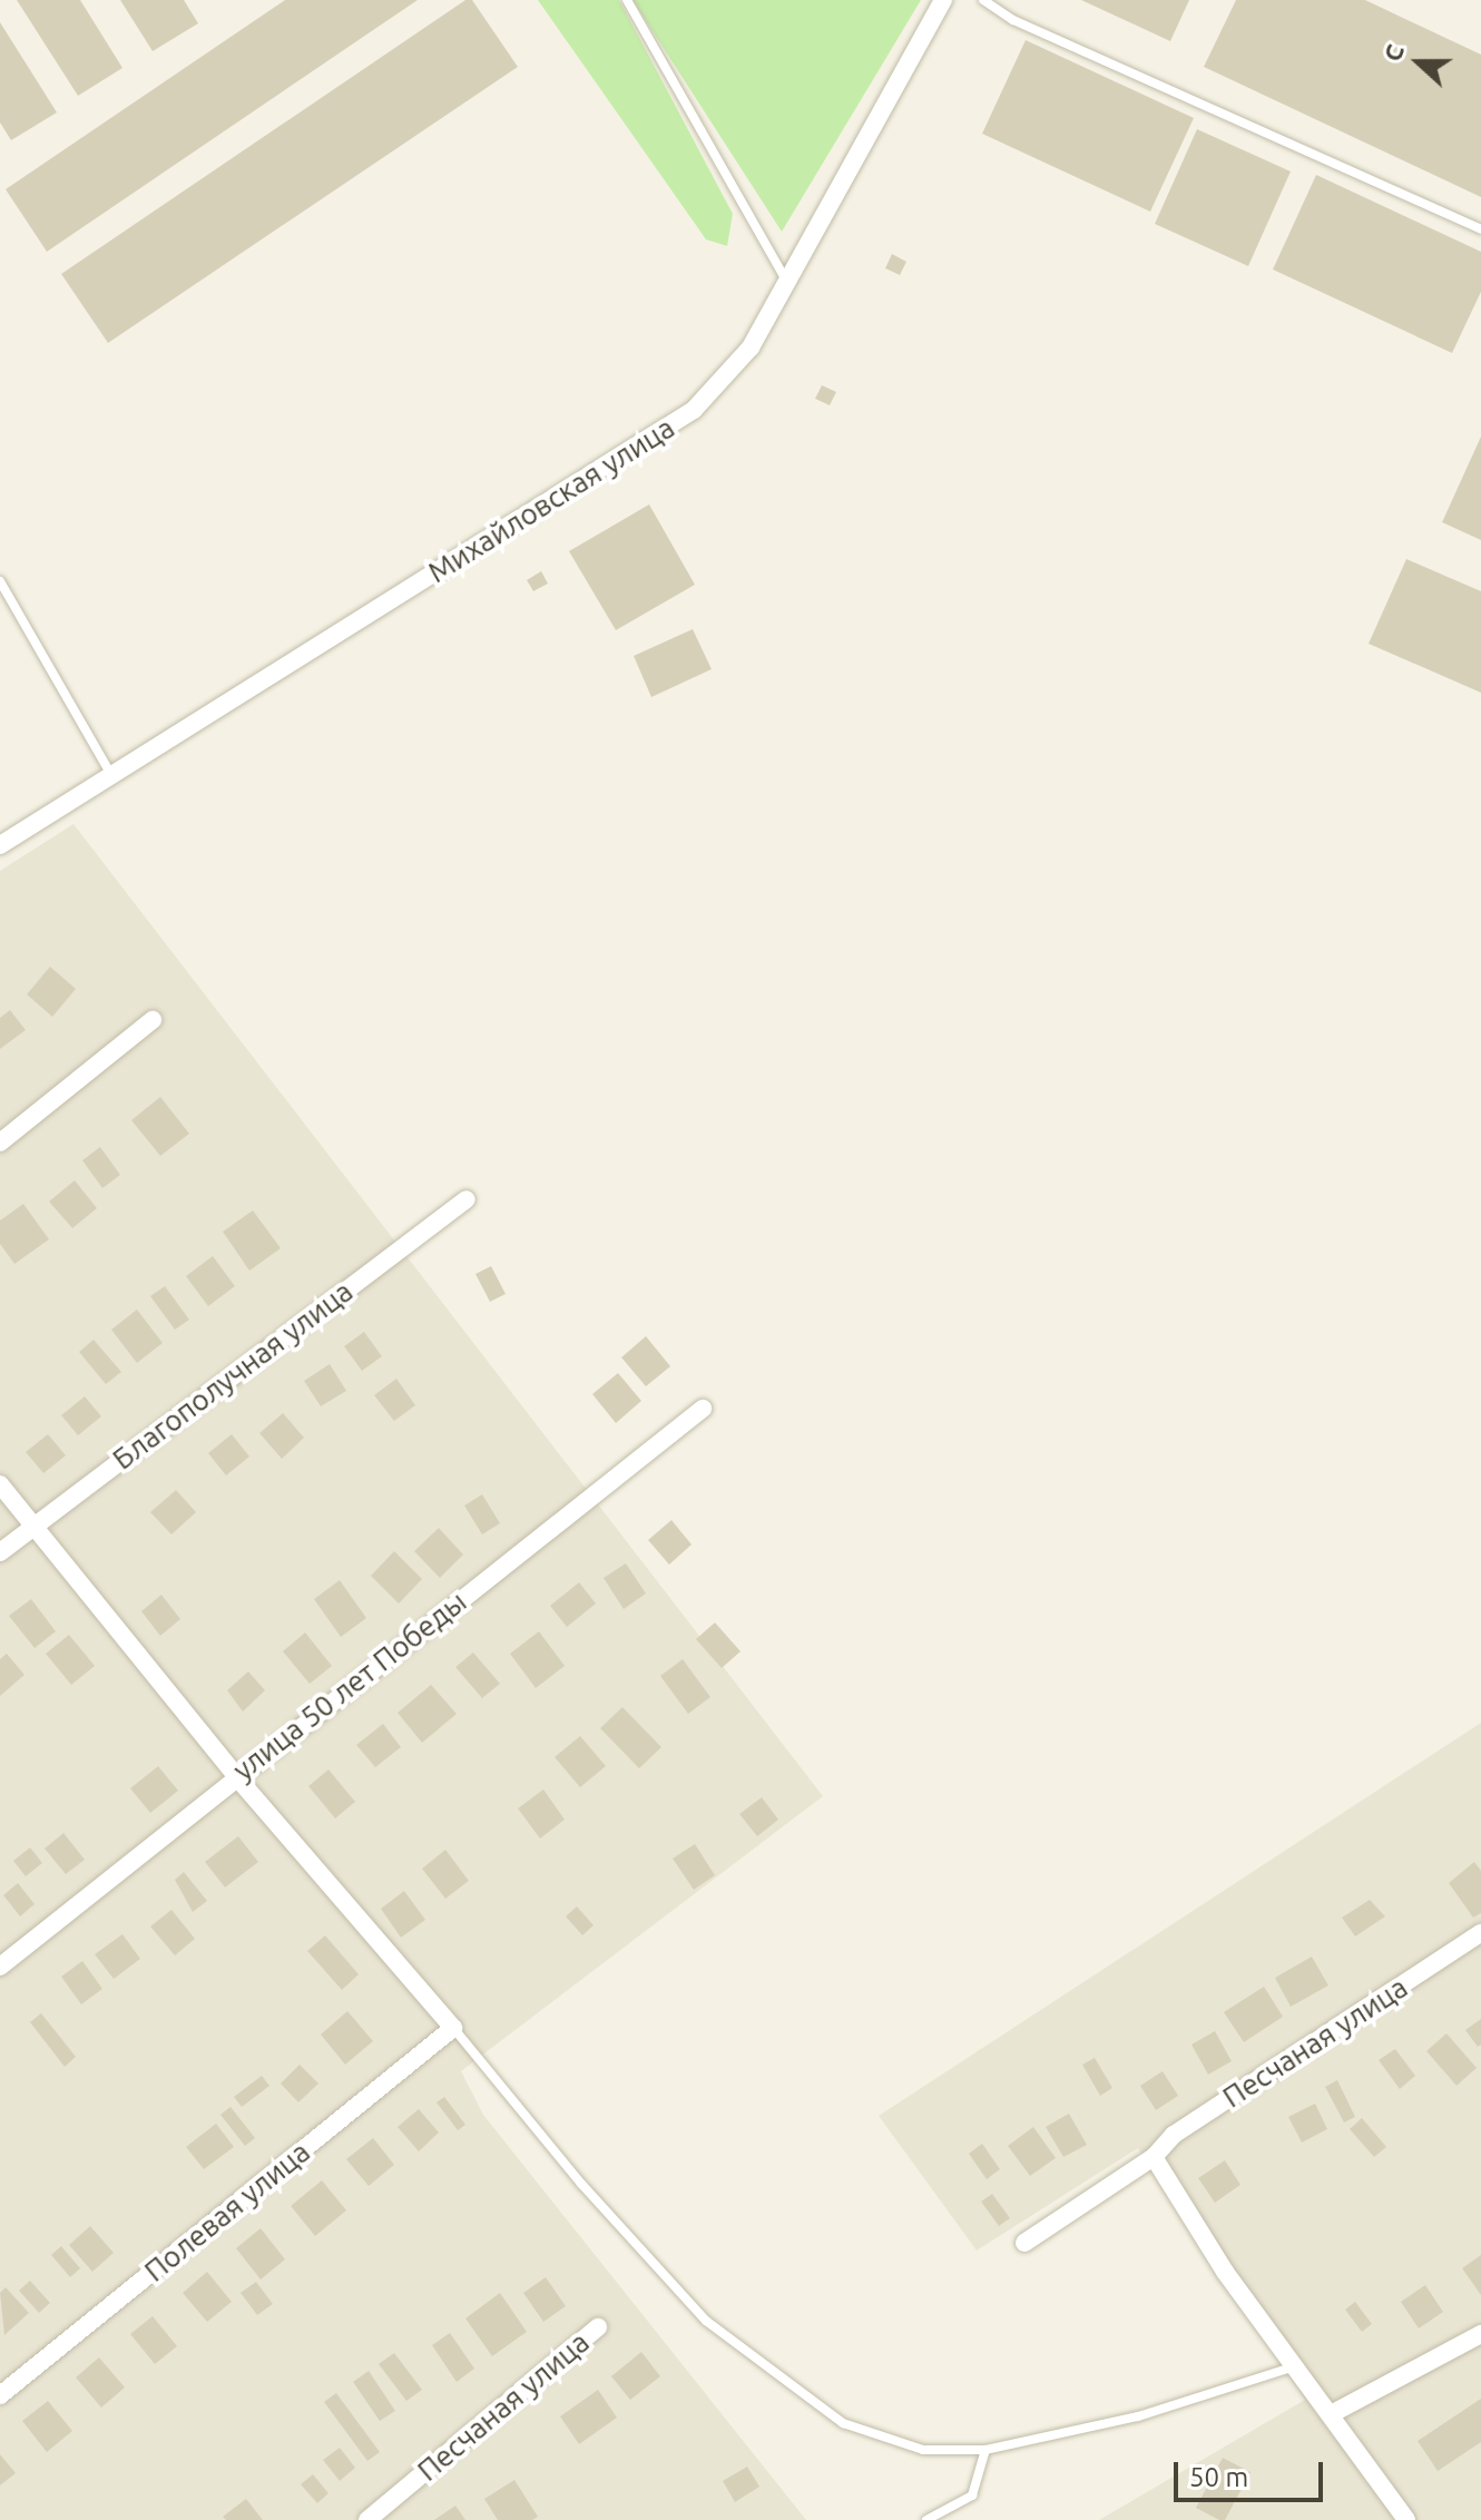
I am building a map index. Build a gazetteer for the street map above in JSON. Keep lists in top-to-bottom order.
{
  "streets": {
    "street": [
      "Михайловская улица",
      "Благополучная улица",
      "улица 50 лет Победы",
      "Песчаная улица",
      "Полевая улица"
    ]
  },
  "scale_bar": "50 m",
  "north": "left"
}
